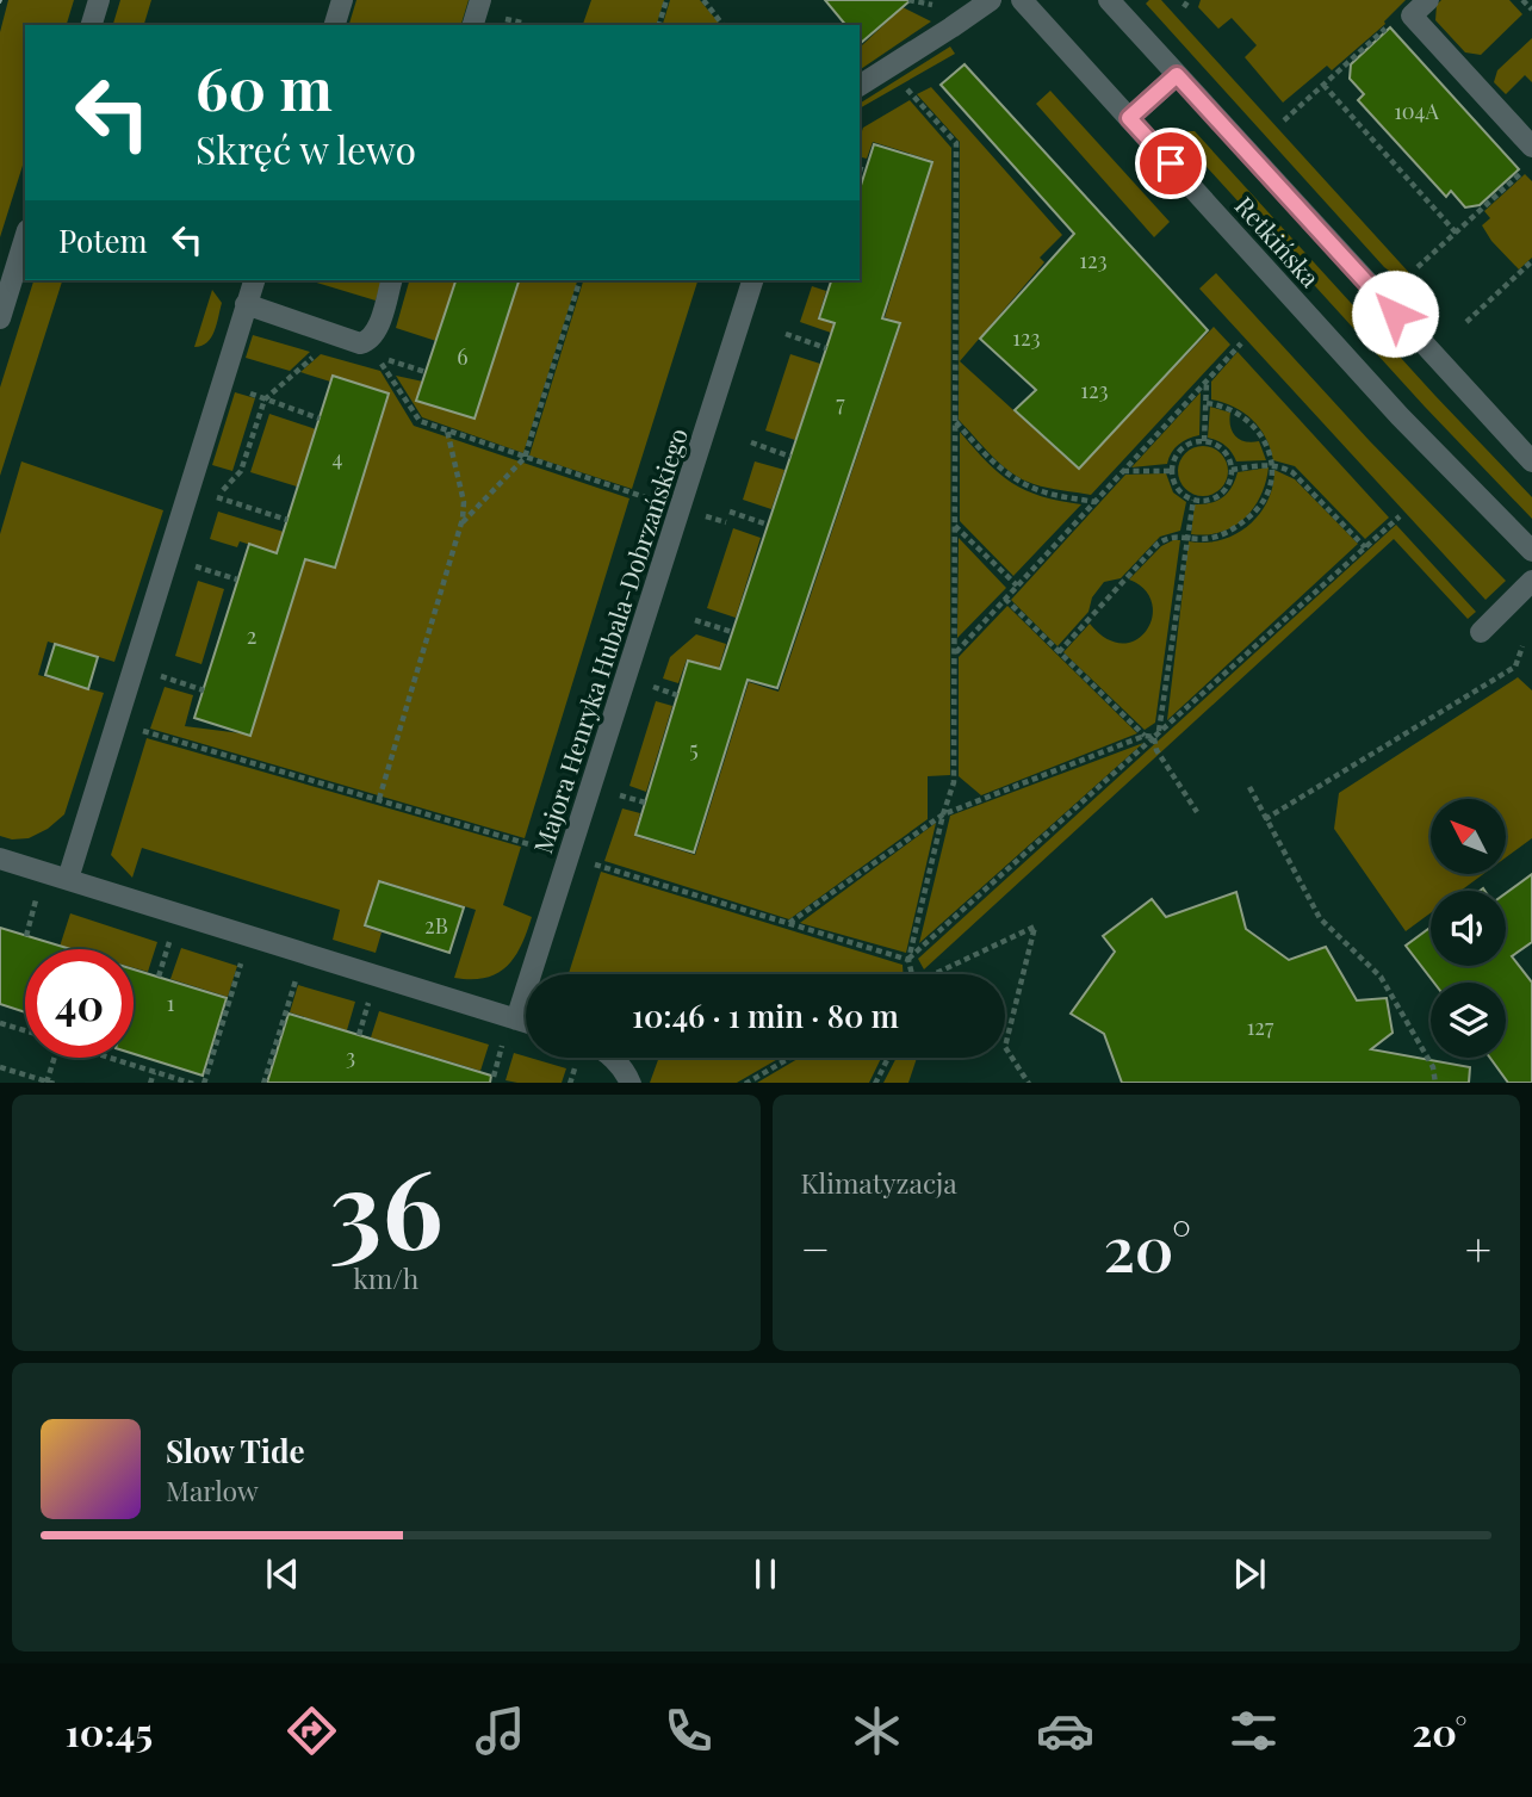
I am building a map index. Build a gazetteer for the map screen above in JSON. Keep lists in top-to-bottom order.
{
  "streets": {
    "street": ["Retkińska", "Majora Henryka Hubala-Dobrzańskiego"]
  },
  "house_numbers": [
    "104A",
    "123",
    "123",
    "6",
    "123",
    "7",
    "4",
    "2",
    "5",
    "2B",
    "1",
    "127",
    "3"
  ],
  "north": "top left",
  "page": {
    "turn": ["60 m", "Skręć w lewo"],
    "then": "Potem",
    "limit": "40",
    "trip": "10:46 · 1 min · 80 m",
    "tile": [
      ["36", "km/h"],
      "Klimatyzacja"
    ],
    "heat": ["−", "20°", "+"],
    "song": ["Slow Tide", "Marlow"],
    "tabs": ["10:45", "20°"]
  }
}
